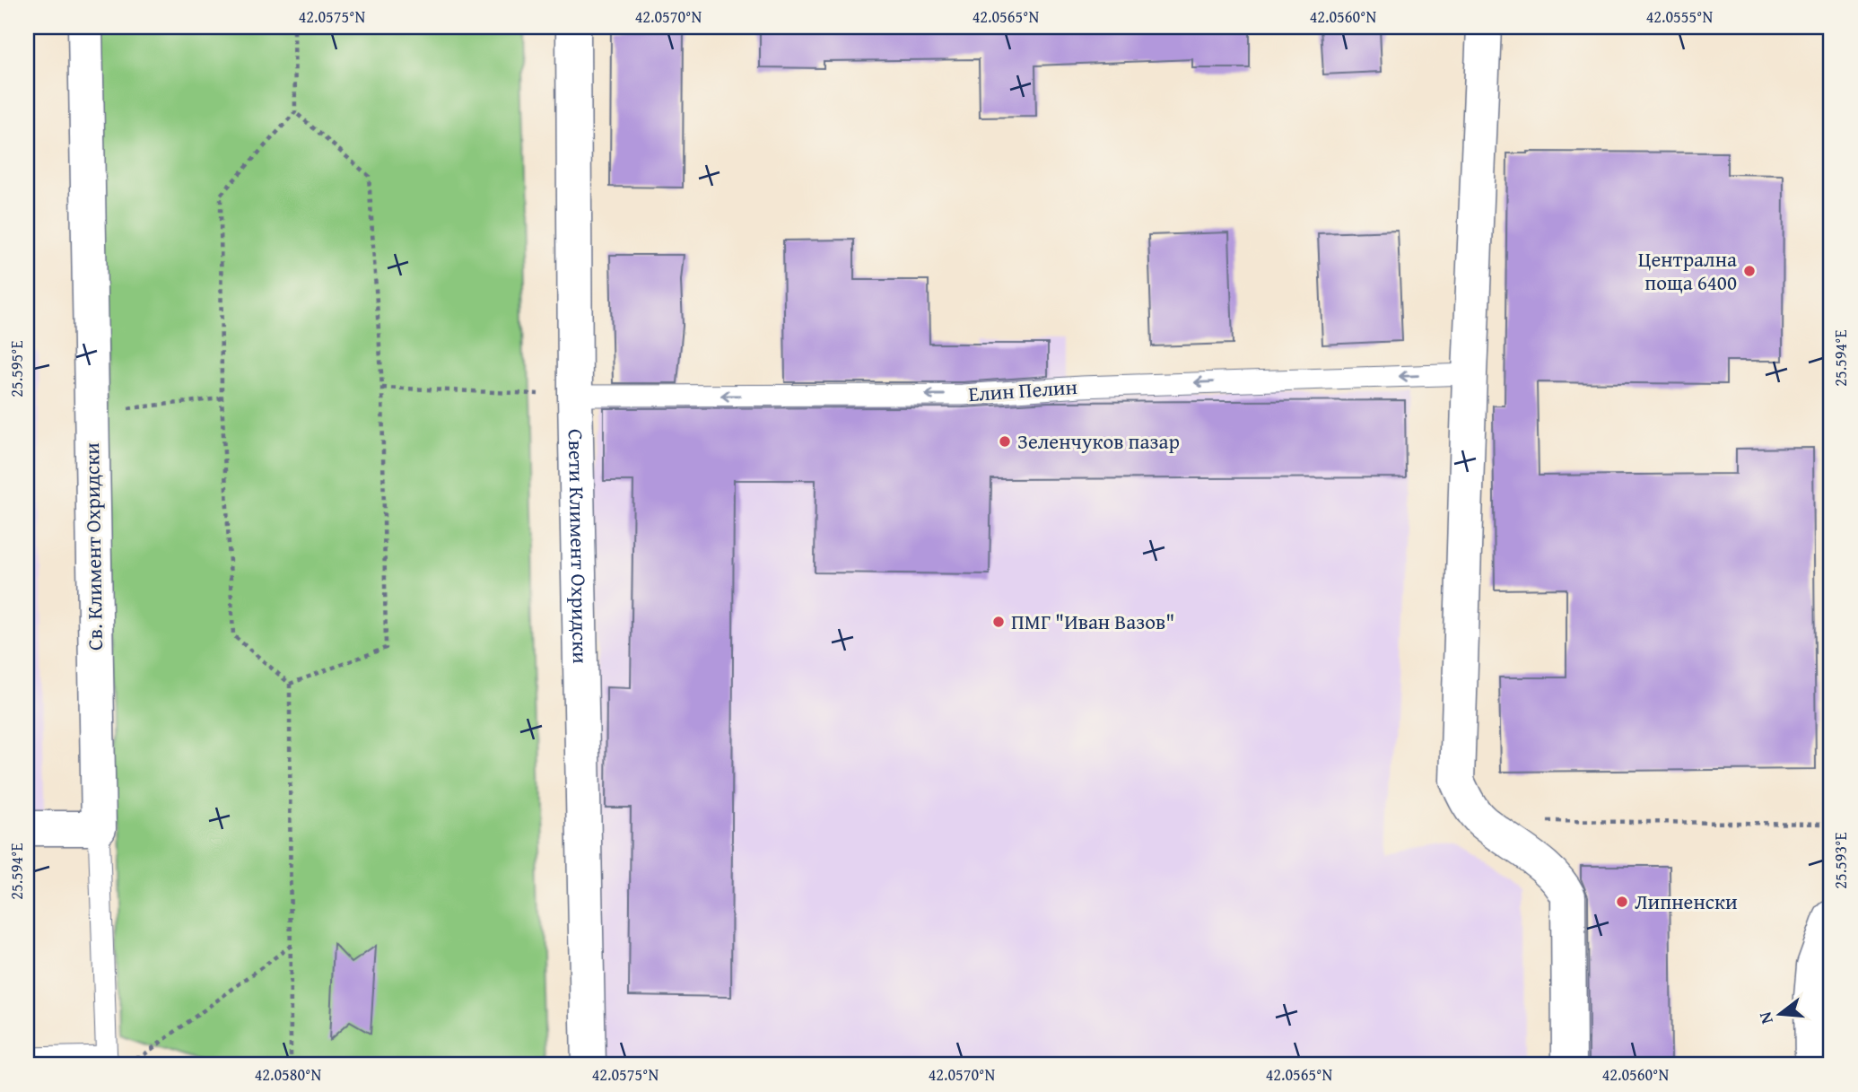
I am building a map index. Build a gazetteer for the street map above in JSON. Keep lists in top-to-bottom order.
{
  "streets": {
    "street": ["Св. Климент Охридски", "Свети Климент Охридски"],
    "lane": ["Елин Пелин"]
  },
  "crossings": [
    ["Елин Пелин", "Свети Климент Охридски"]
  ],
  "one_way": ["Елин Пелин"],
  "places": [
    "Централна поща 6400",
    "Зеленчуков пазар",
    "ПМГ \"Иван Вазов\"",
    "Липненски"
  ],
  "north": "left",
  "coordinates": [
    "42.0575°N",
    "42.0570°N",
    "42.0565°N",
    "42.0560°N",
    "42.0555°N",
    "25.594°E",
    "25.595°E",
    "25.593°E",
    "42.0580°N"
  ]
}
